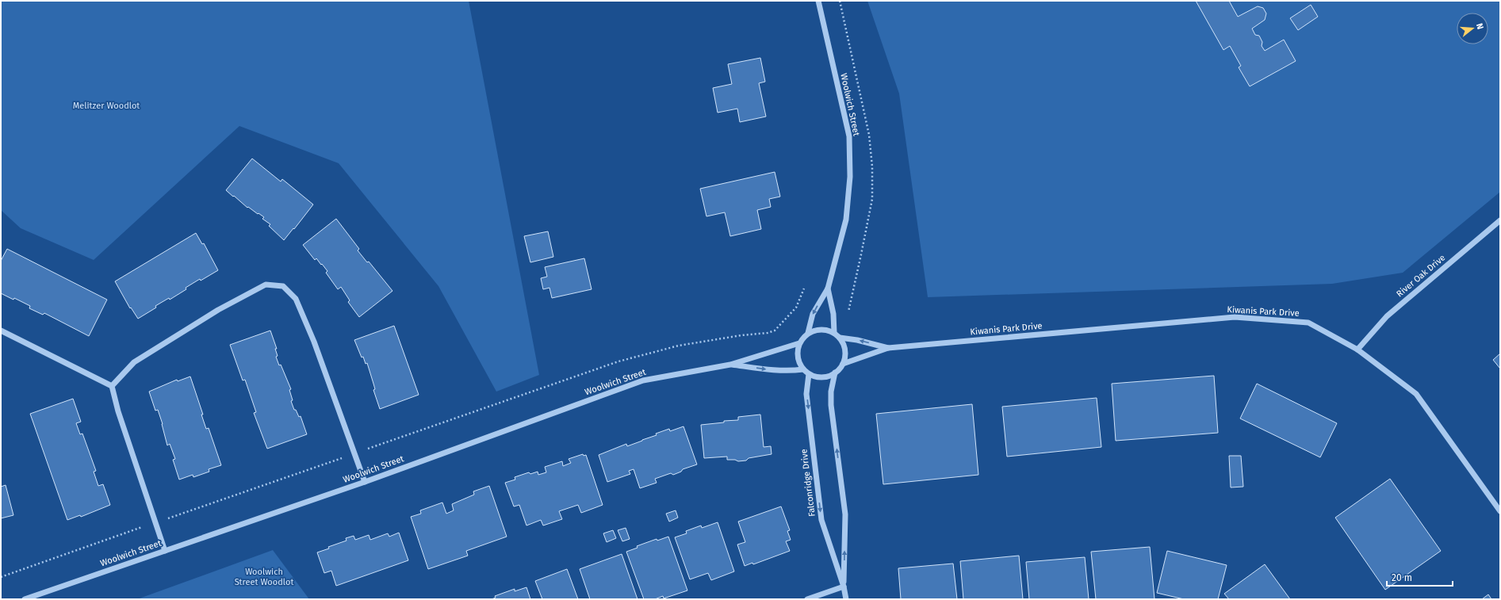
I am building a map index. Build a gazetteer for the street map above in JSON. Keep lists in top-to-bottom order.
{
  "streets": {
    "street": [
      "Woolwich Street",
      "River Oak Drive",
      "Kiwanis Park Drive",
      "Falconridge Drive"
    ]
  },
  "crossings": [
    ["Woolwich Street", "Kiwanis Park Drive"],
    ["Woolwich Street", "Falconridge Drive"],
    ["River Oak Drive", "Kiwanis Park Drive"],
    ["Kiwanis Park Drive", "Falconridge Drive"]
  ],
  "parks": ["Melitzer Woodlot", "Woolwich Street Woodlot"],
  "scale_bar": "20 m",
  "north": "right"
}
